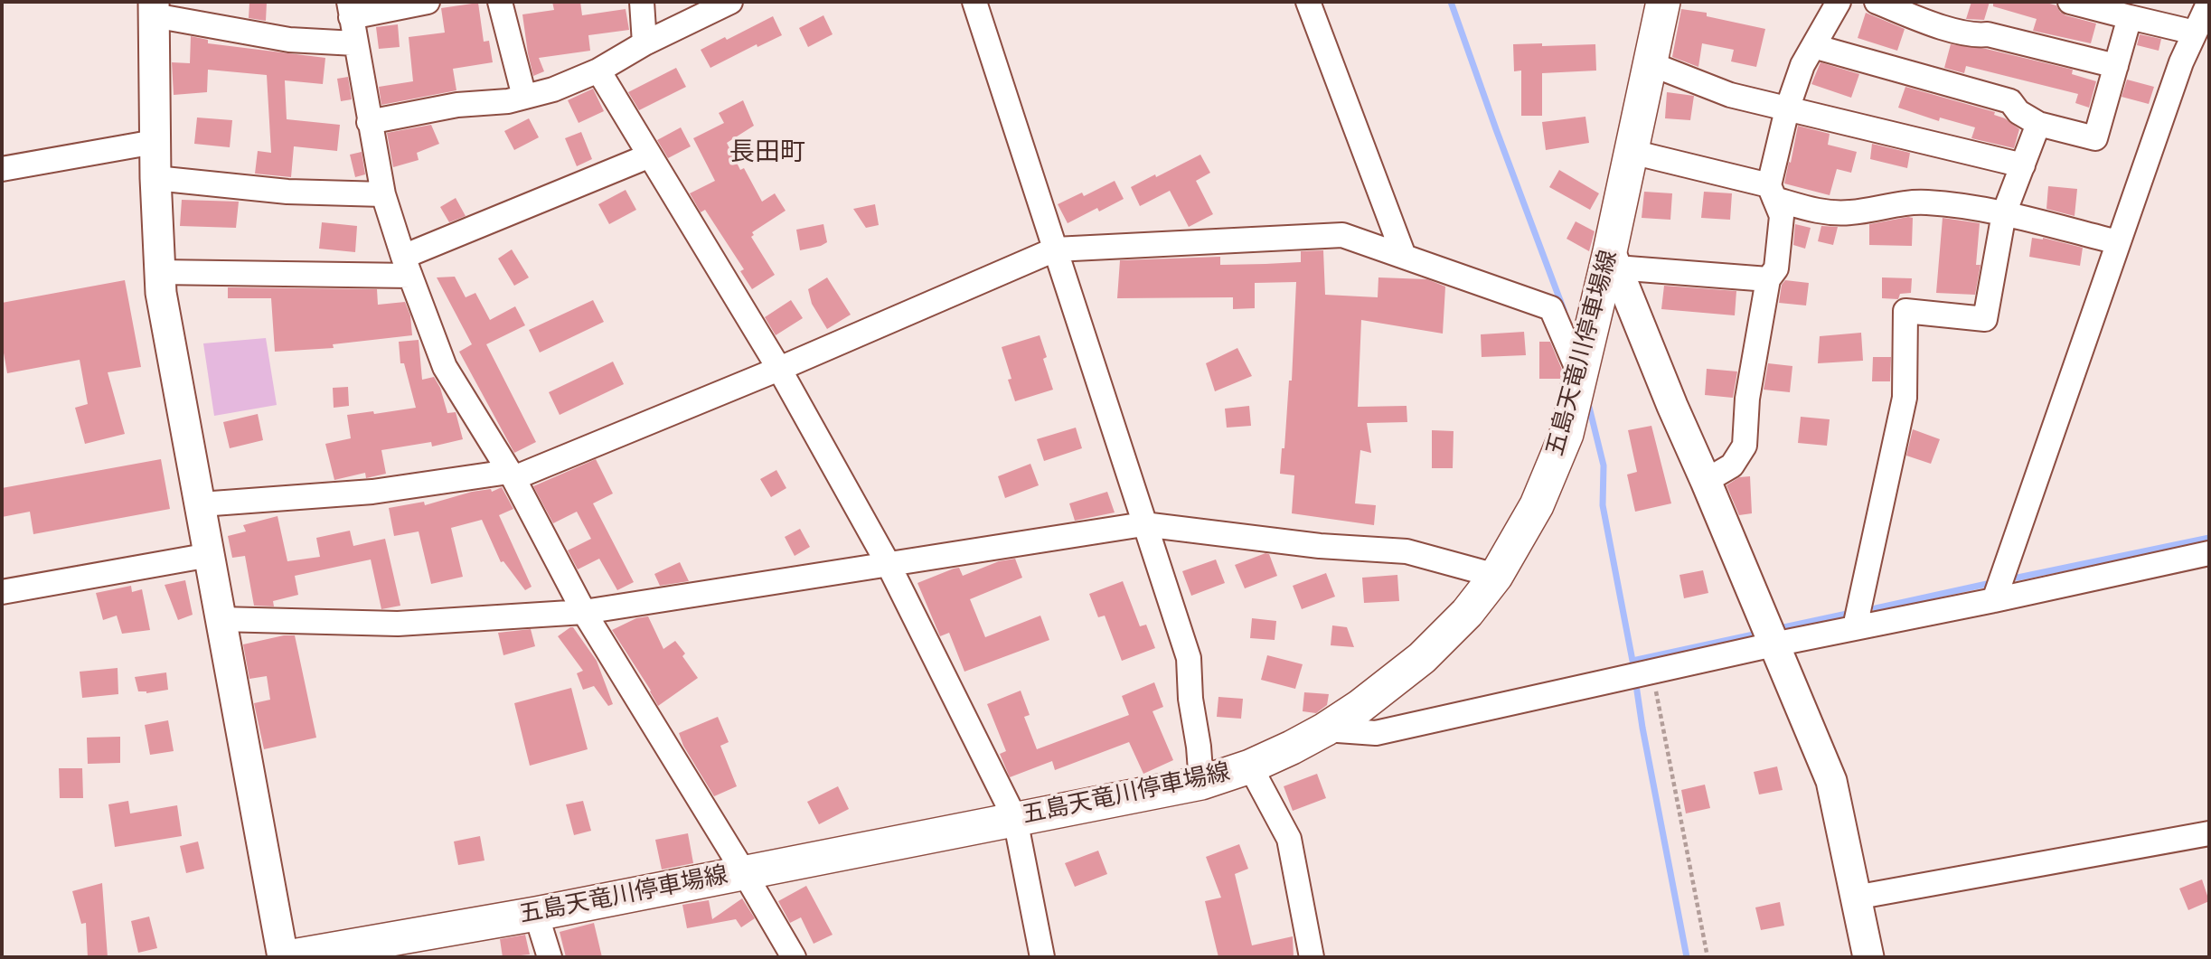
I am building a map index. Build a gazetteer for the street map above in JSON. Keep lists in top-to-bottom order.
{
  "streets": {
    "main road": ["五島天竜川停車場線"]
  },
  "districts": ["長田町"]
}
